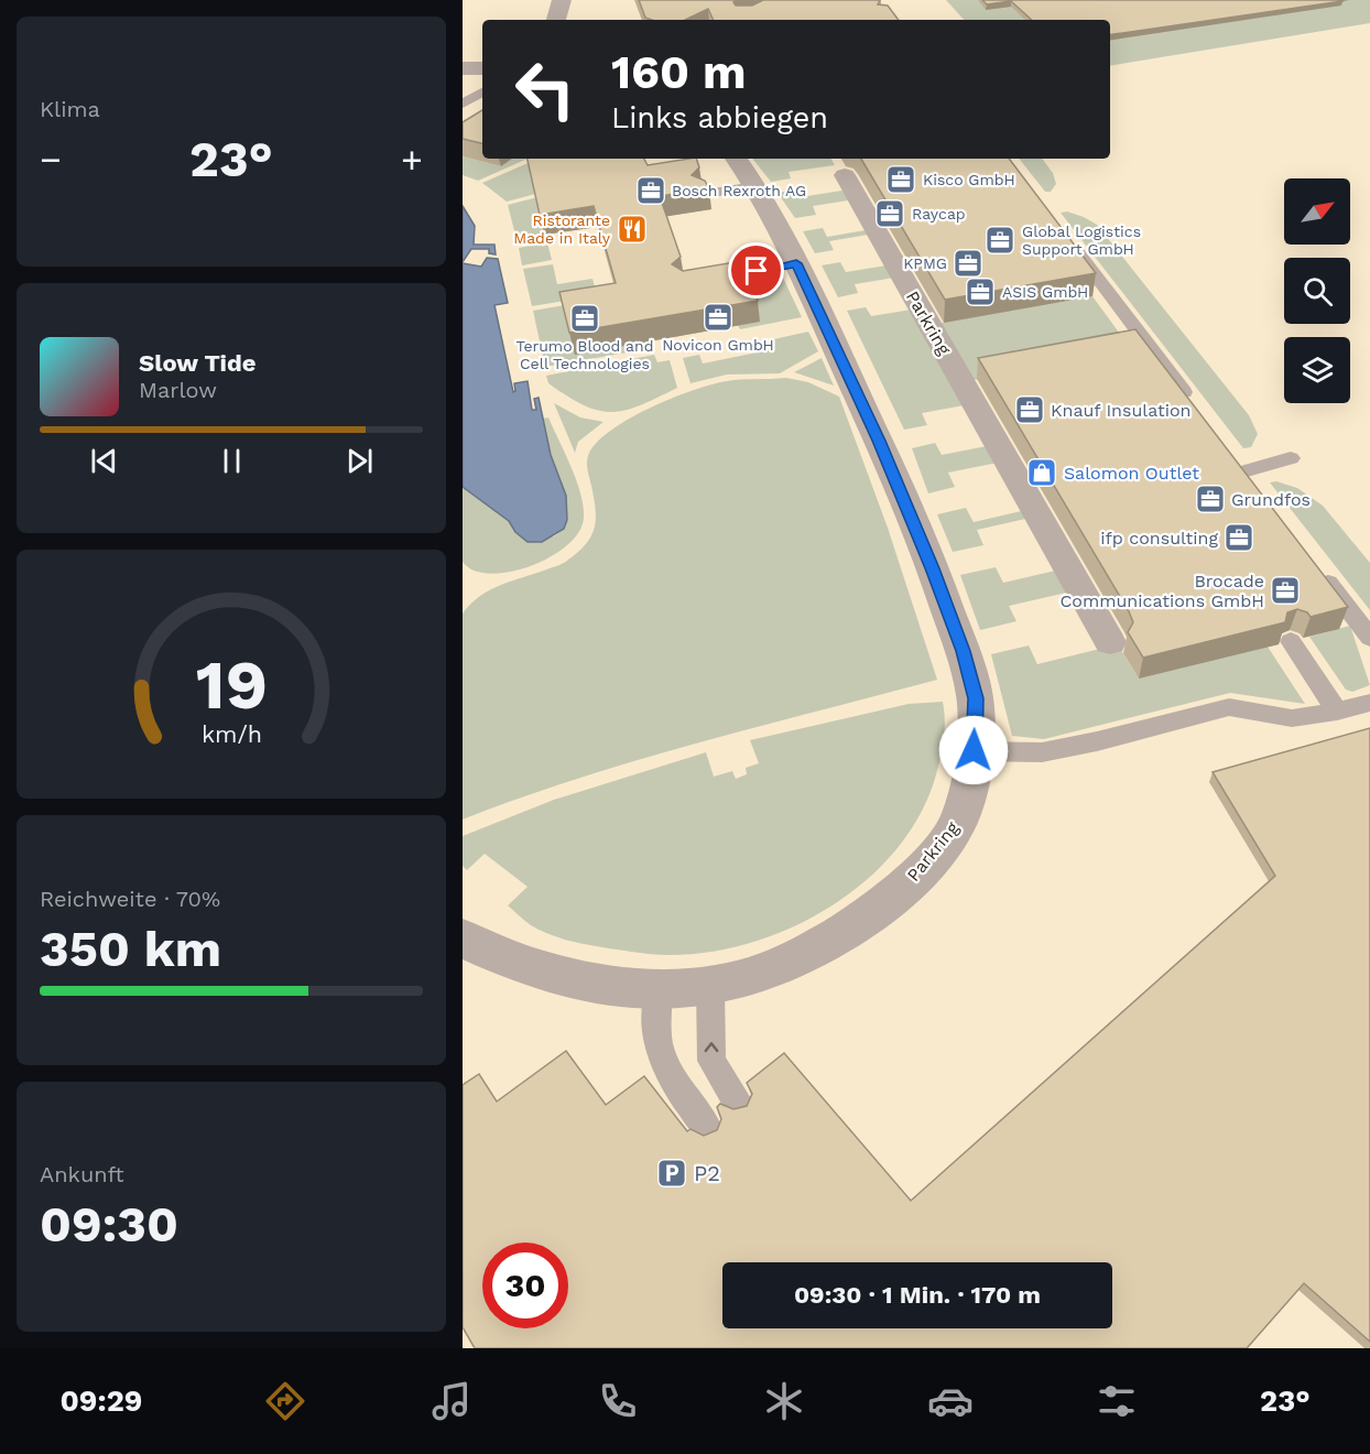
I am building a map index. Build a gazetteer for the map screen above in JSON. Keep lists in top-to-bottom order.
{
  "streets": {
    "street": ["Parkring"]
  },
  "places": {
    "office": [
      "Kisco GmbH",
      "Bosch Rexroth AG",
      "Raycap",
      "Global Logistics Support GmbH",
      "KPMG",
      "ASIS GmbH",
      "Novicon GmbH",
      "Terumo Blood and Cell Technologies",
      "Knauf Insulation",
      "Grundfos",
      "ifp consulting",
      "Brocade Communications GmbH"
    ],
    "restaurant": ["Ristorante Made in Italy"],
    "shop": ["Salomon Outlet"],
    "parking": ["P2"]
  },
  "north": "top right",
  "page": {
    "tile": [
      "Klima",
      ["Reichweite · 70%", "350 km"],
      ["Ankunft", "09:30"]
    ],
    "turn": ["160 m", "Links abbiegen"],
    "heat": ["−", "23°", "+"],
    "song": ["Slow Tide", "Marlow"],
    "limit": "30",
    "trip": "09:30 · 1 Min. · 170 m",
    "tabs": ["09:29", "23°"],
    "gauge": ["19", "km/h"]
  }
}
